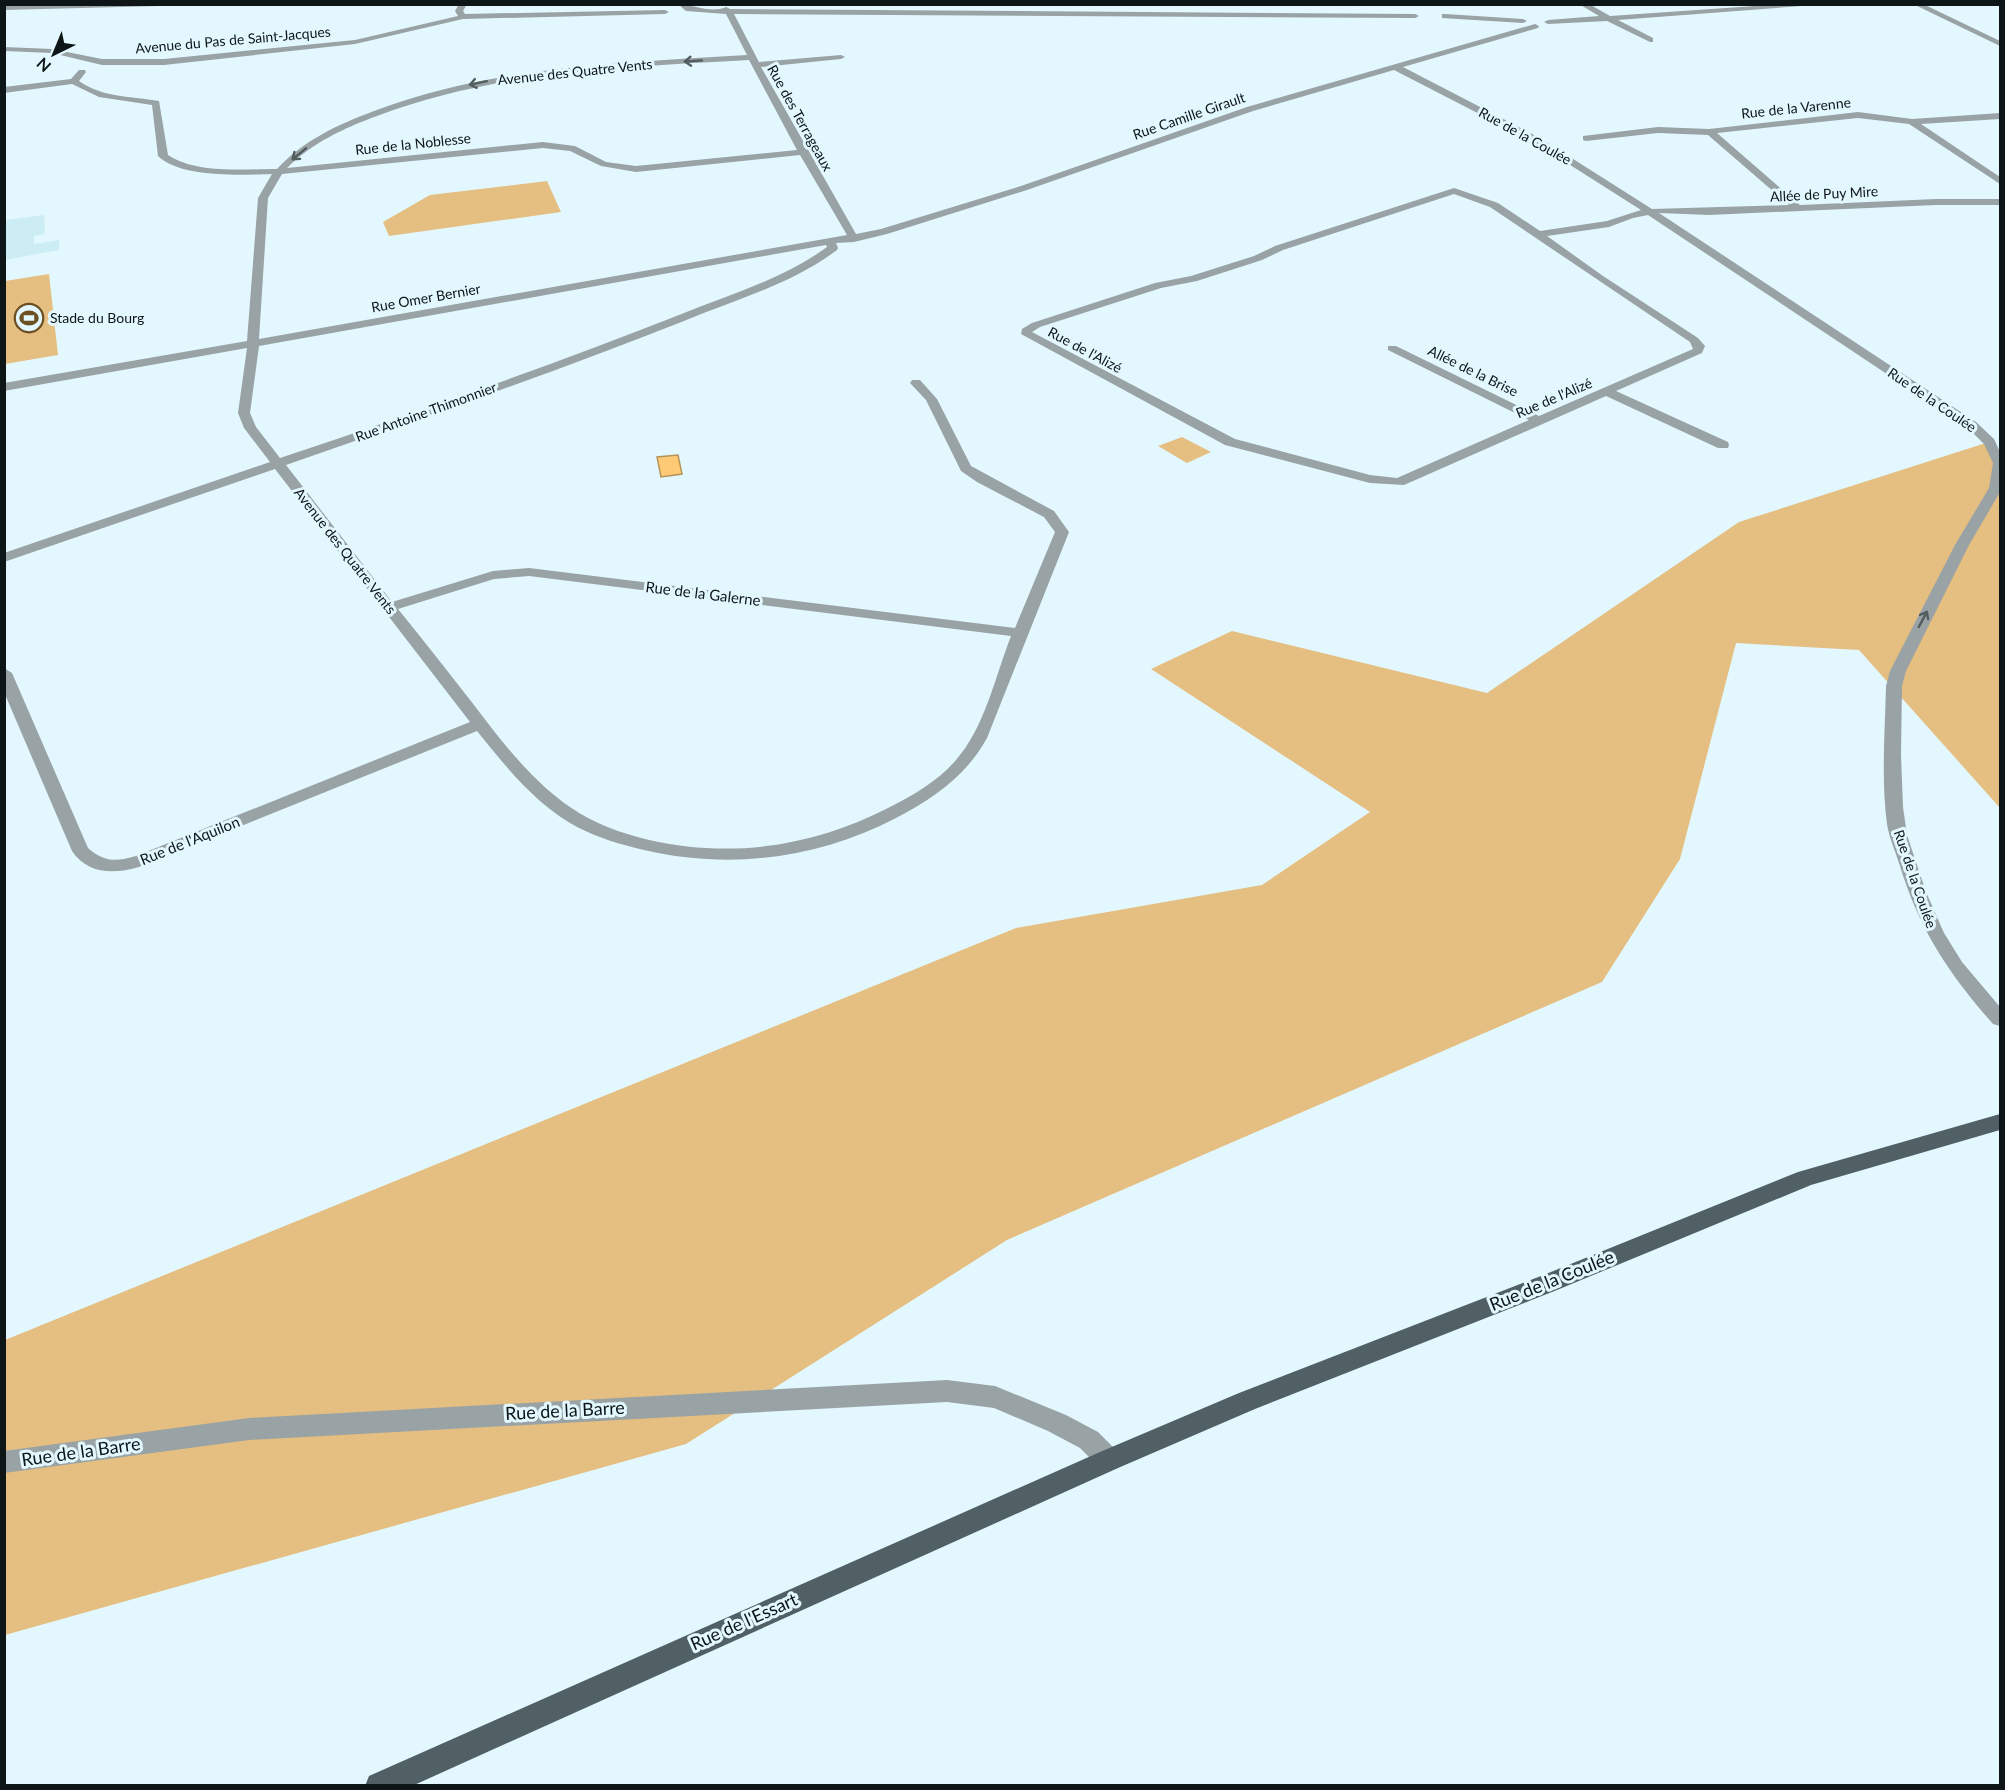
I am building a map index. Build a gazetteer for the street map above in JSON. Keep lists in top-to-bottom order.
{
  "streets": {
    "main road": ["Rue de la Coulée", "Rue de l'Essart"],
    "street": [
      "Avenue du Pas de Saint-Jacques",
      "Avenue des Quatre Vents",
      "Rue de la Varenne",
      "Rue Camille Girault",
      "Rue des Terrageaux",
      "Rue de la Noblesse",
      "Allée de Puy Mire",
      "Rue Omer Bernier",
      "Rue de l'Alizé",
      "Allée de la Brise",
      "Rue Antoine Thimonnier",
      "Rue de la Galerne",
      "Rue de l'Aquilon",
      "Rue de la Barre"
    ]
  },
  "crossings": [
    ["Avenue des Quatre Vents", "Rue des Terrageaux"],
    ["Avenue des Quatre Vents", "Rue de la Noblesse"],
    ["Avenue des Quatre Vents", "Rue Omer Bernier"],
    ["Avenue des Quatre Vents", "Rue Antoine Thimonnier"],
    ["Avenue des Quatre Vents", "Rue de la Galerne"],
    ["Avenue des Quatre Vents", "Rue de l'Aquilon"],
    ["Rue Camille Girault", "Rue des Terrageaux"],
    ["Rue Camille Girault", "Rue de la Coulée"],
    ["Rue Camille Girault", "Rue Omer Bernier"],
    ["Rue des Terrageaux", "Rue de la Noblesse"],
    ["Rue des Terrageaux", "Rue Omer Bernier"],
    ["Rue de la Coulée", "Allée de Puy Mire"],
    ["Rue de la Coulée", "Rue de la Barre"],
    ["Rue de la Coulée", "Rue de l'Essart"],
    ["Rue Omer Bernier", "Rue Antoine Thimonnier"],
    ["Rue de l'Alizé", "Allée de la Brise"],
    ["Rue de la Barre", "Rue de l'Essart"]
  ],
  "places": {
    "sports": ["Stade du Bourg"]
  },
  "north": "bottom left"
}
